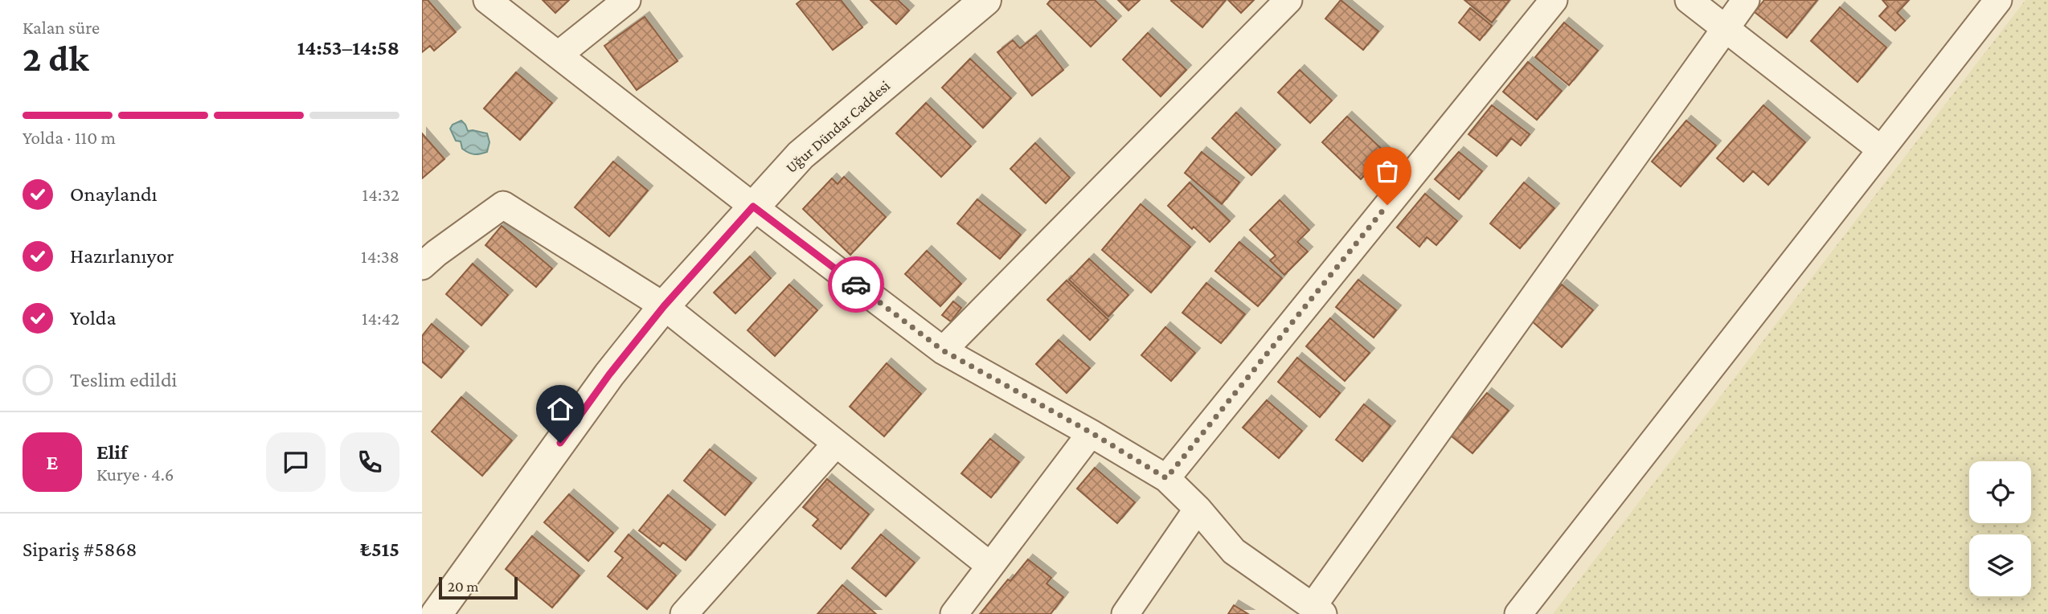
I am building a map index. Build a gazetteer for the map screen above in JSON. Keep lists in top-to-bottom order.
{
  "streets": {
    "street": ["Uğur Dündar Caddesi"]
  },
  "scale_bar": "20 m",
  "page": {
    "heading": ["2 dk", "Kalan süre", "14:53–14:58"],
    "panel": [
      "Elif",
      "Kurye · 4.6",
      "Sipariş #5868",
      "₺515"
    ],
    "bar": "Yolda · 110 m",
    "list": [
      ["Onaylandı", "14:32"],
      ["Hazırlanıyor", "14:38"],
      ["Yolda", "14:42"],
      "Teslim edildi"
    ],
    "round": "E",
    "scale": "20 m"
  }
}
